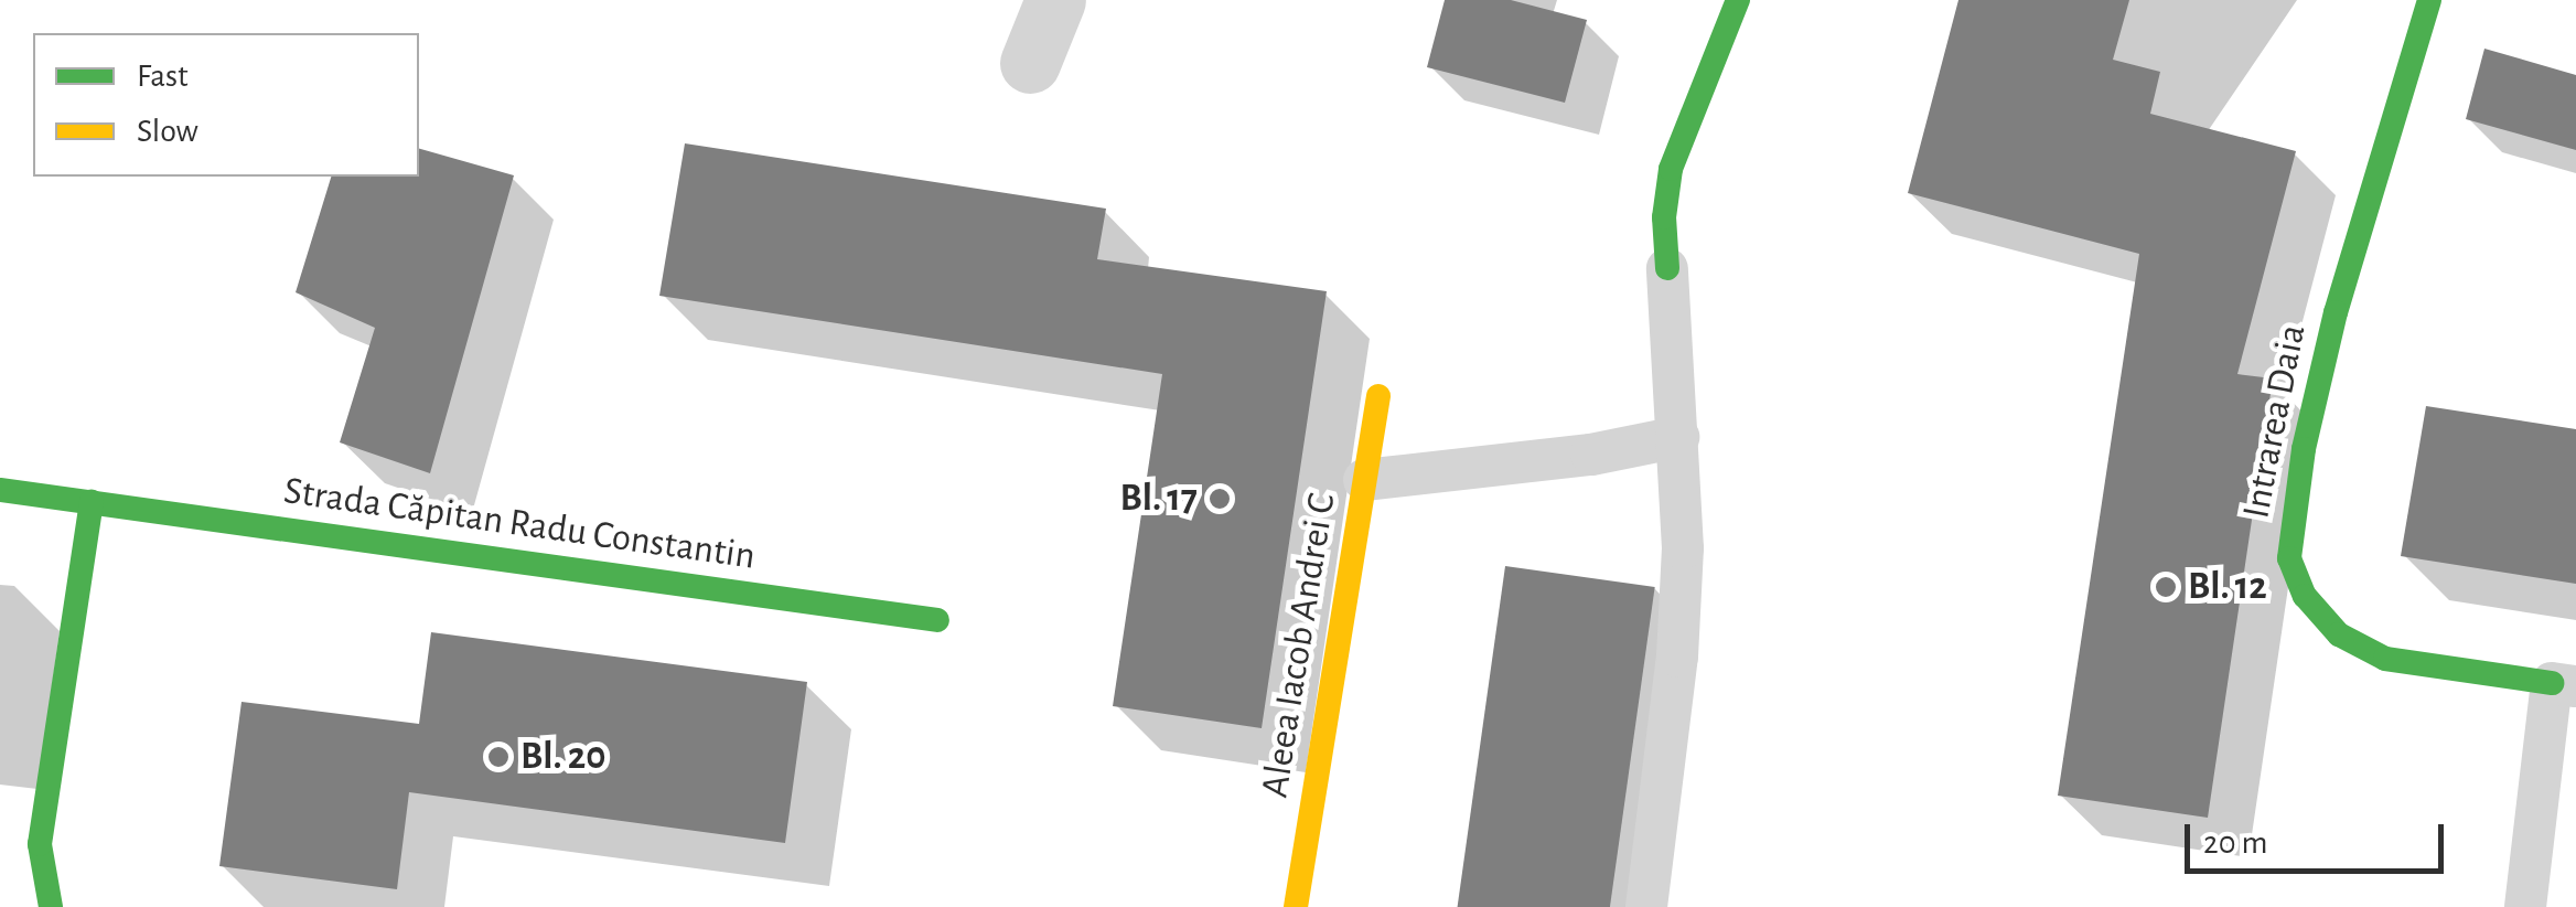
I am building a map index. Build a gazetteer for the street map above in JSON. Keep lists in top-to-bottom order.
{
  "streets": {
    "street": ["Intrarea Daia", "Strada Căpitan Radu Constantin", "Aleea Iacob Andrei C"]
  },
  "places": ["Bl. 17", "Bl. 12", "Bl. 20"],
  "legend": ["Fast", "Slow"],
  "scale_bar": "20 m"
}
